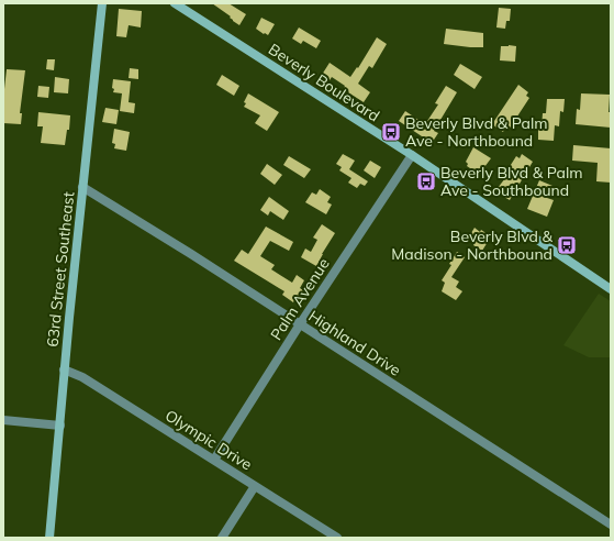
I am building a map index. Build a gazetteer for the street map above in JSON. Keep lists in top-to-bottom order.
{
  "streets": {
    "street": [
      "Beverly Boulevard",
      "63rd Street Southeast",
      "Palm Avenue",
      "Highland Drive",
      "Olympic Drive"
    ]
  },
  "crossings": [
    ["Beverly Boulevard", "Palm Avenue"],
    ["63rd Street Southeast", "Highland Drive"],
    ["63rd Street Southeast", "Olympic Drive"],
    ["Palm Avenue", "Highland Drive"],
    ["Palm Avenue", "Olympic Drive"]
  ],
  "places": {
    "bus stop": ["Beverly Blvd & Palm Ave - Northbound", "Beverly Blvd & Palm Ave - Southbound", "Beverly Blvd & Madison - Northbound"]
  }
}
